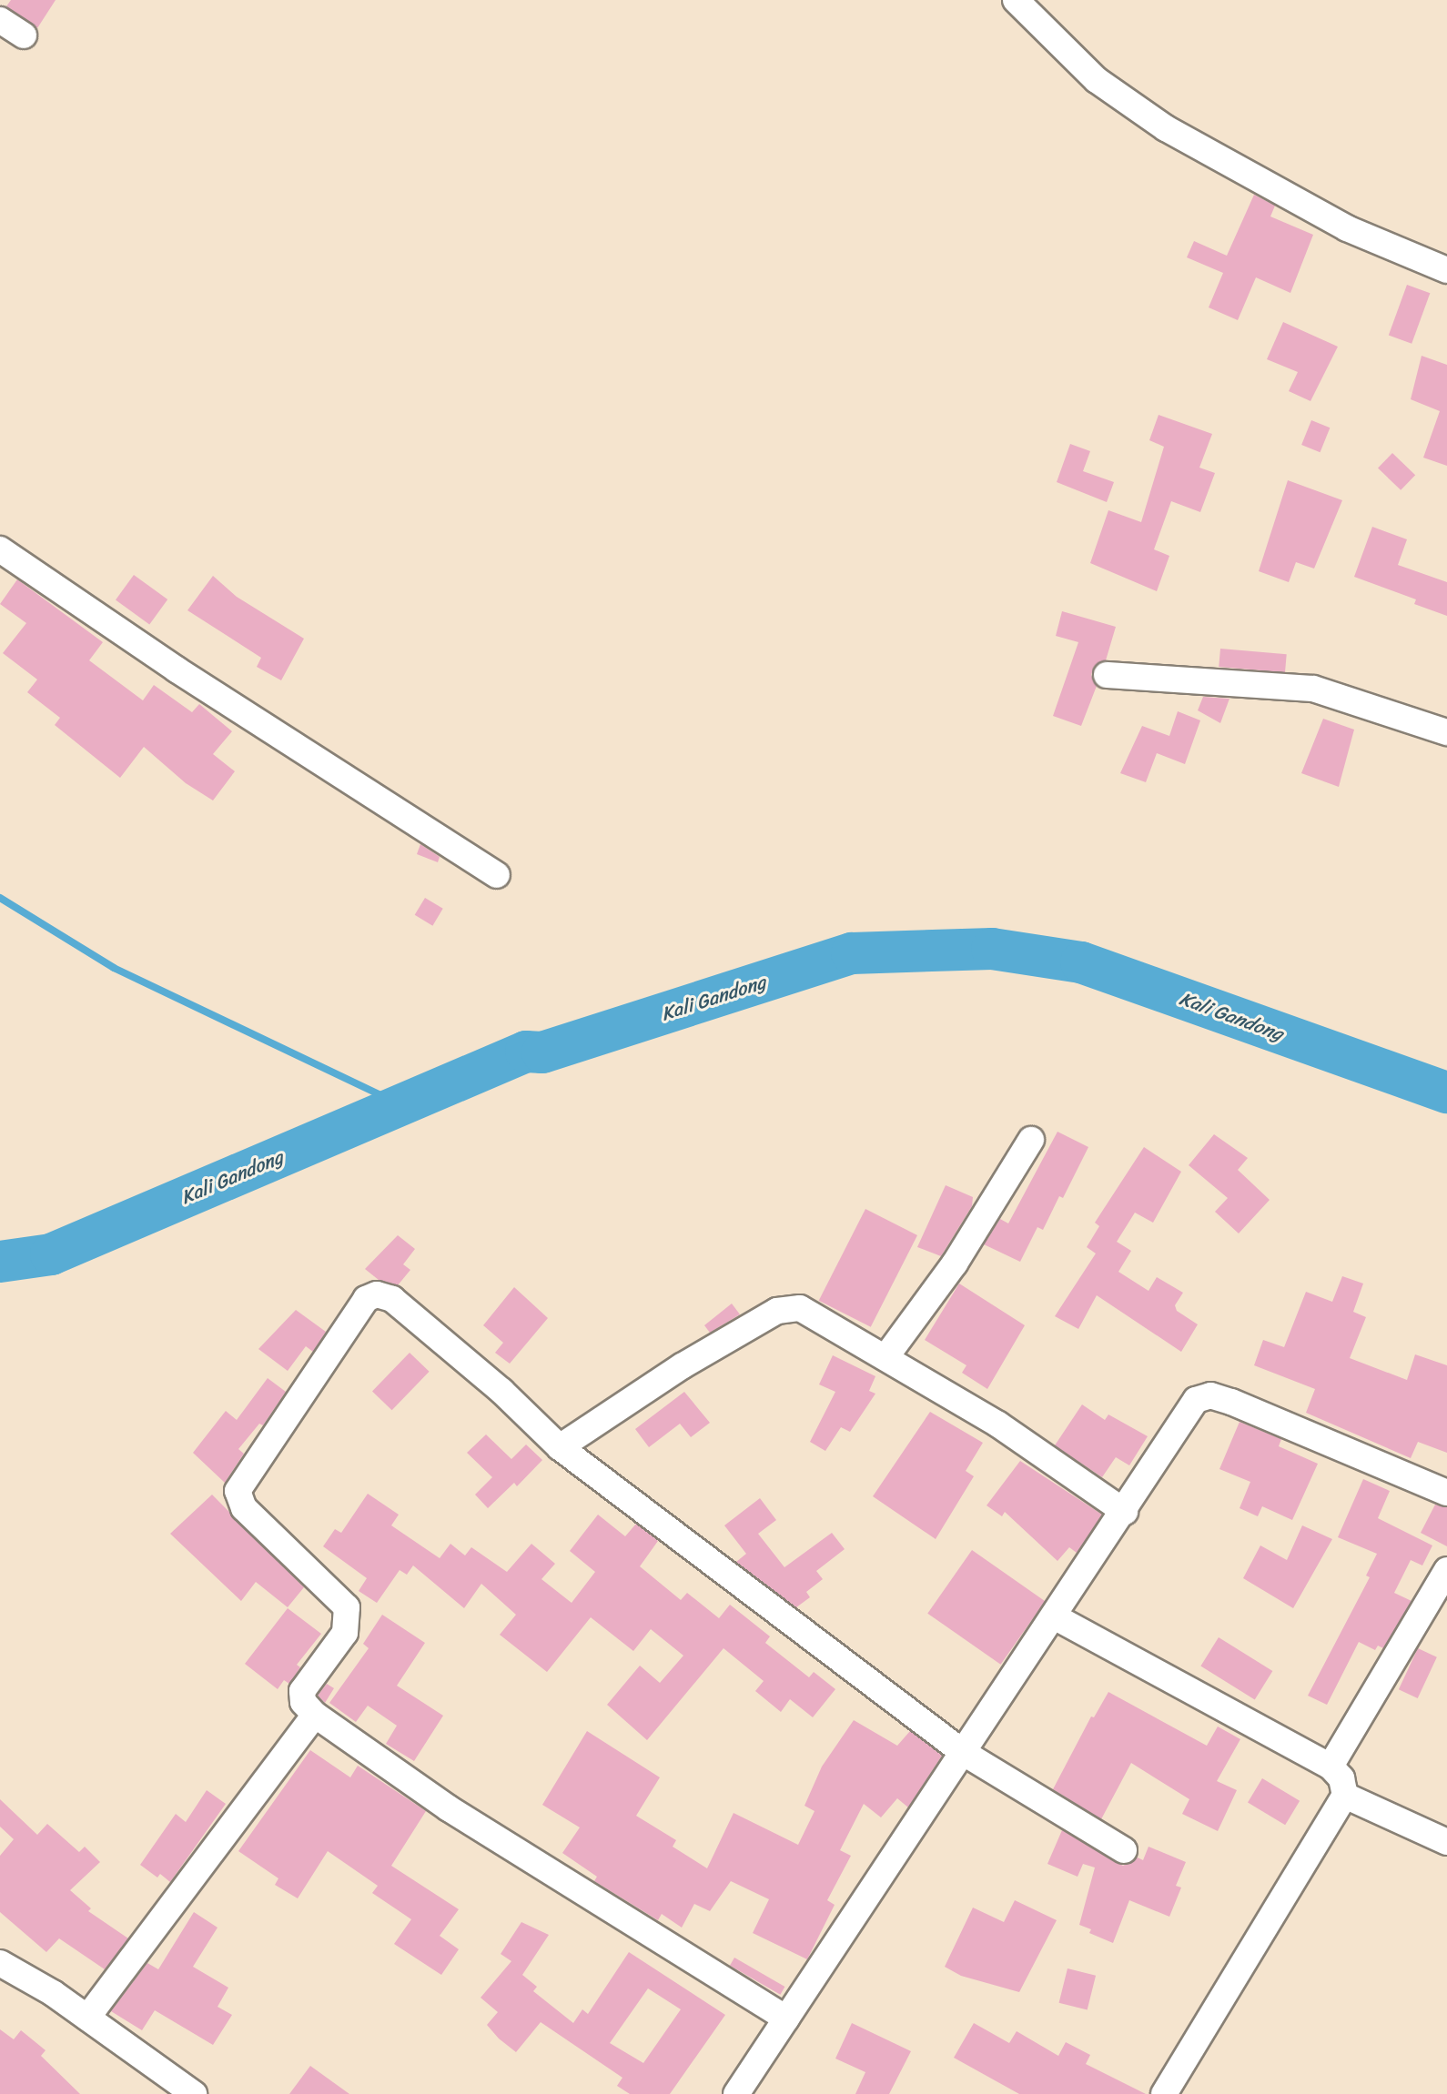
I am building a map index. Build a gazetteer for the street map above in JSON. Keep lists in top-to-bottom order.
{
  "water": ["Kali Gandong"]
}
